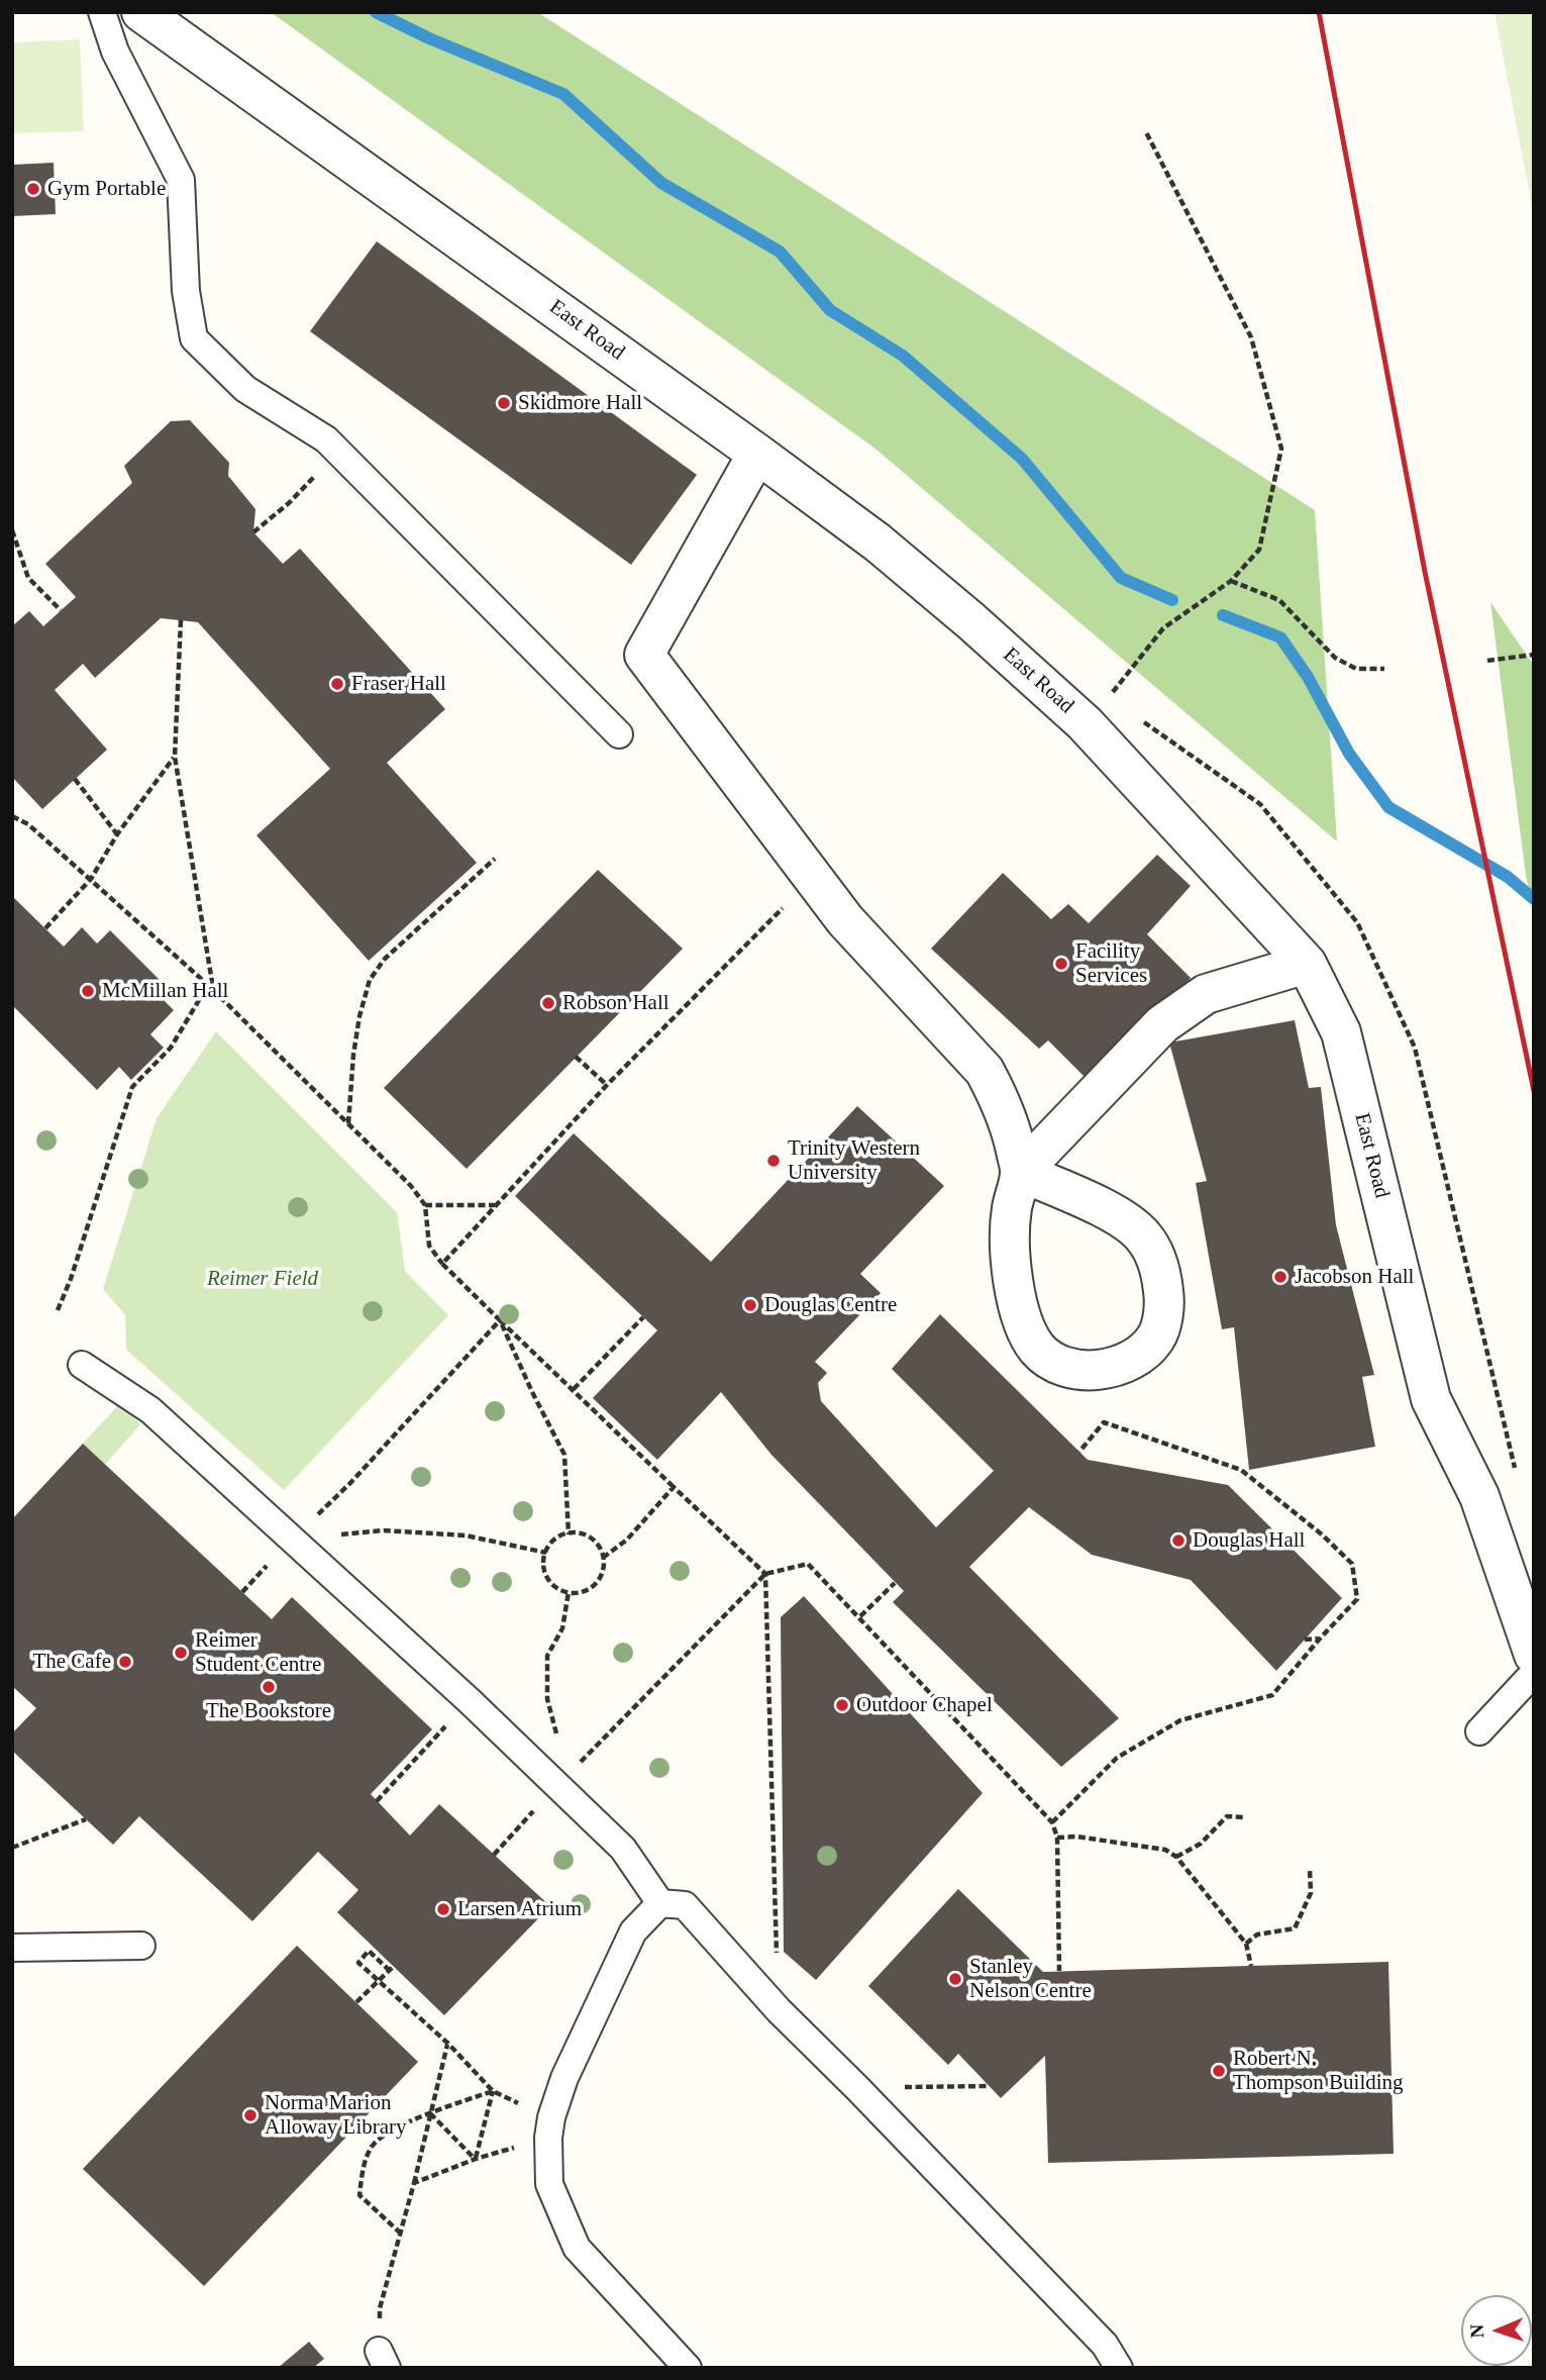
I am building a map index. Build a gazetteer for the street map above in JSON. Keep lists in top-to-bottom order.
{
  "streets": {
    "street": ["East Road"]
  },
  "parks": ["Reimer Field"],
  "places": [
    "Gym Portable",
    "Skidmore Hall",
    "Fraser Hall",
    "Facility Services",
    "McMillan Hall",
    "Robson Hall",
    "Trinity Western University",
    "Jacobson Hall",
    "Douglas Centre",
    "Douglas Hall",
    "Reimer Student Centre",
    "The Cafe",
    "The Bookstore",
    "Outdoor Chapel",
    "Larsen Atrium",
    "Stanley Nelson Centre",
    "Robert N. Thompson Building",
    "Norma Marion Alloway Library"
  ],
  "north": "left"
}
